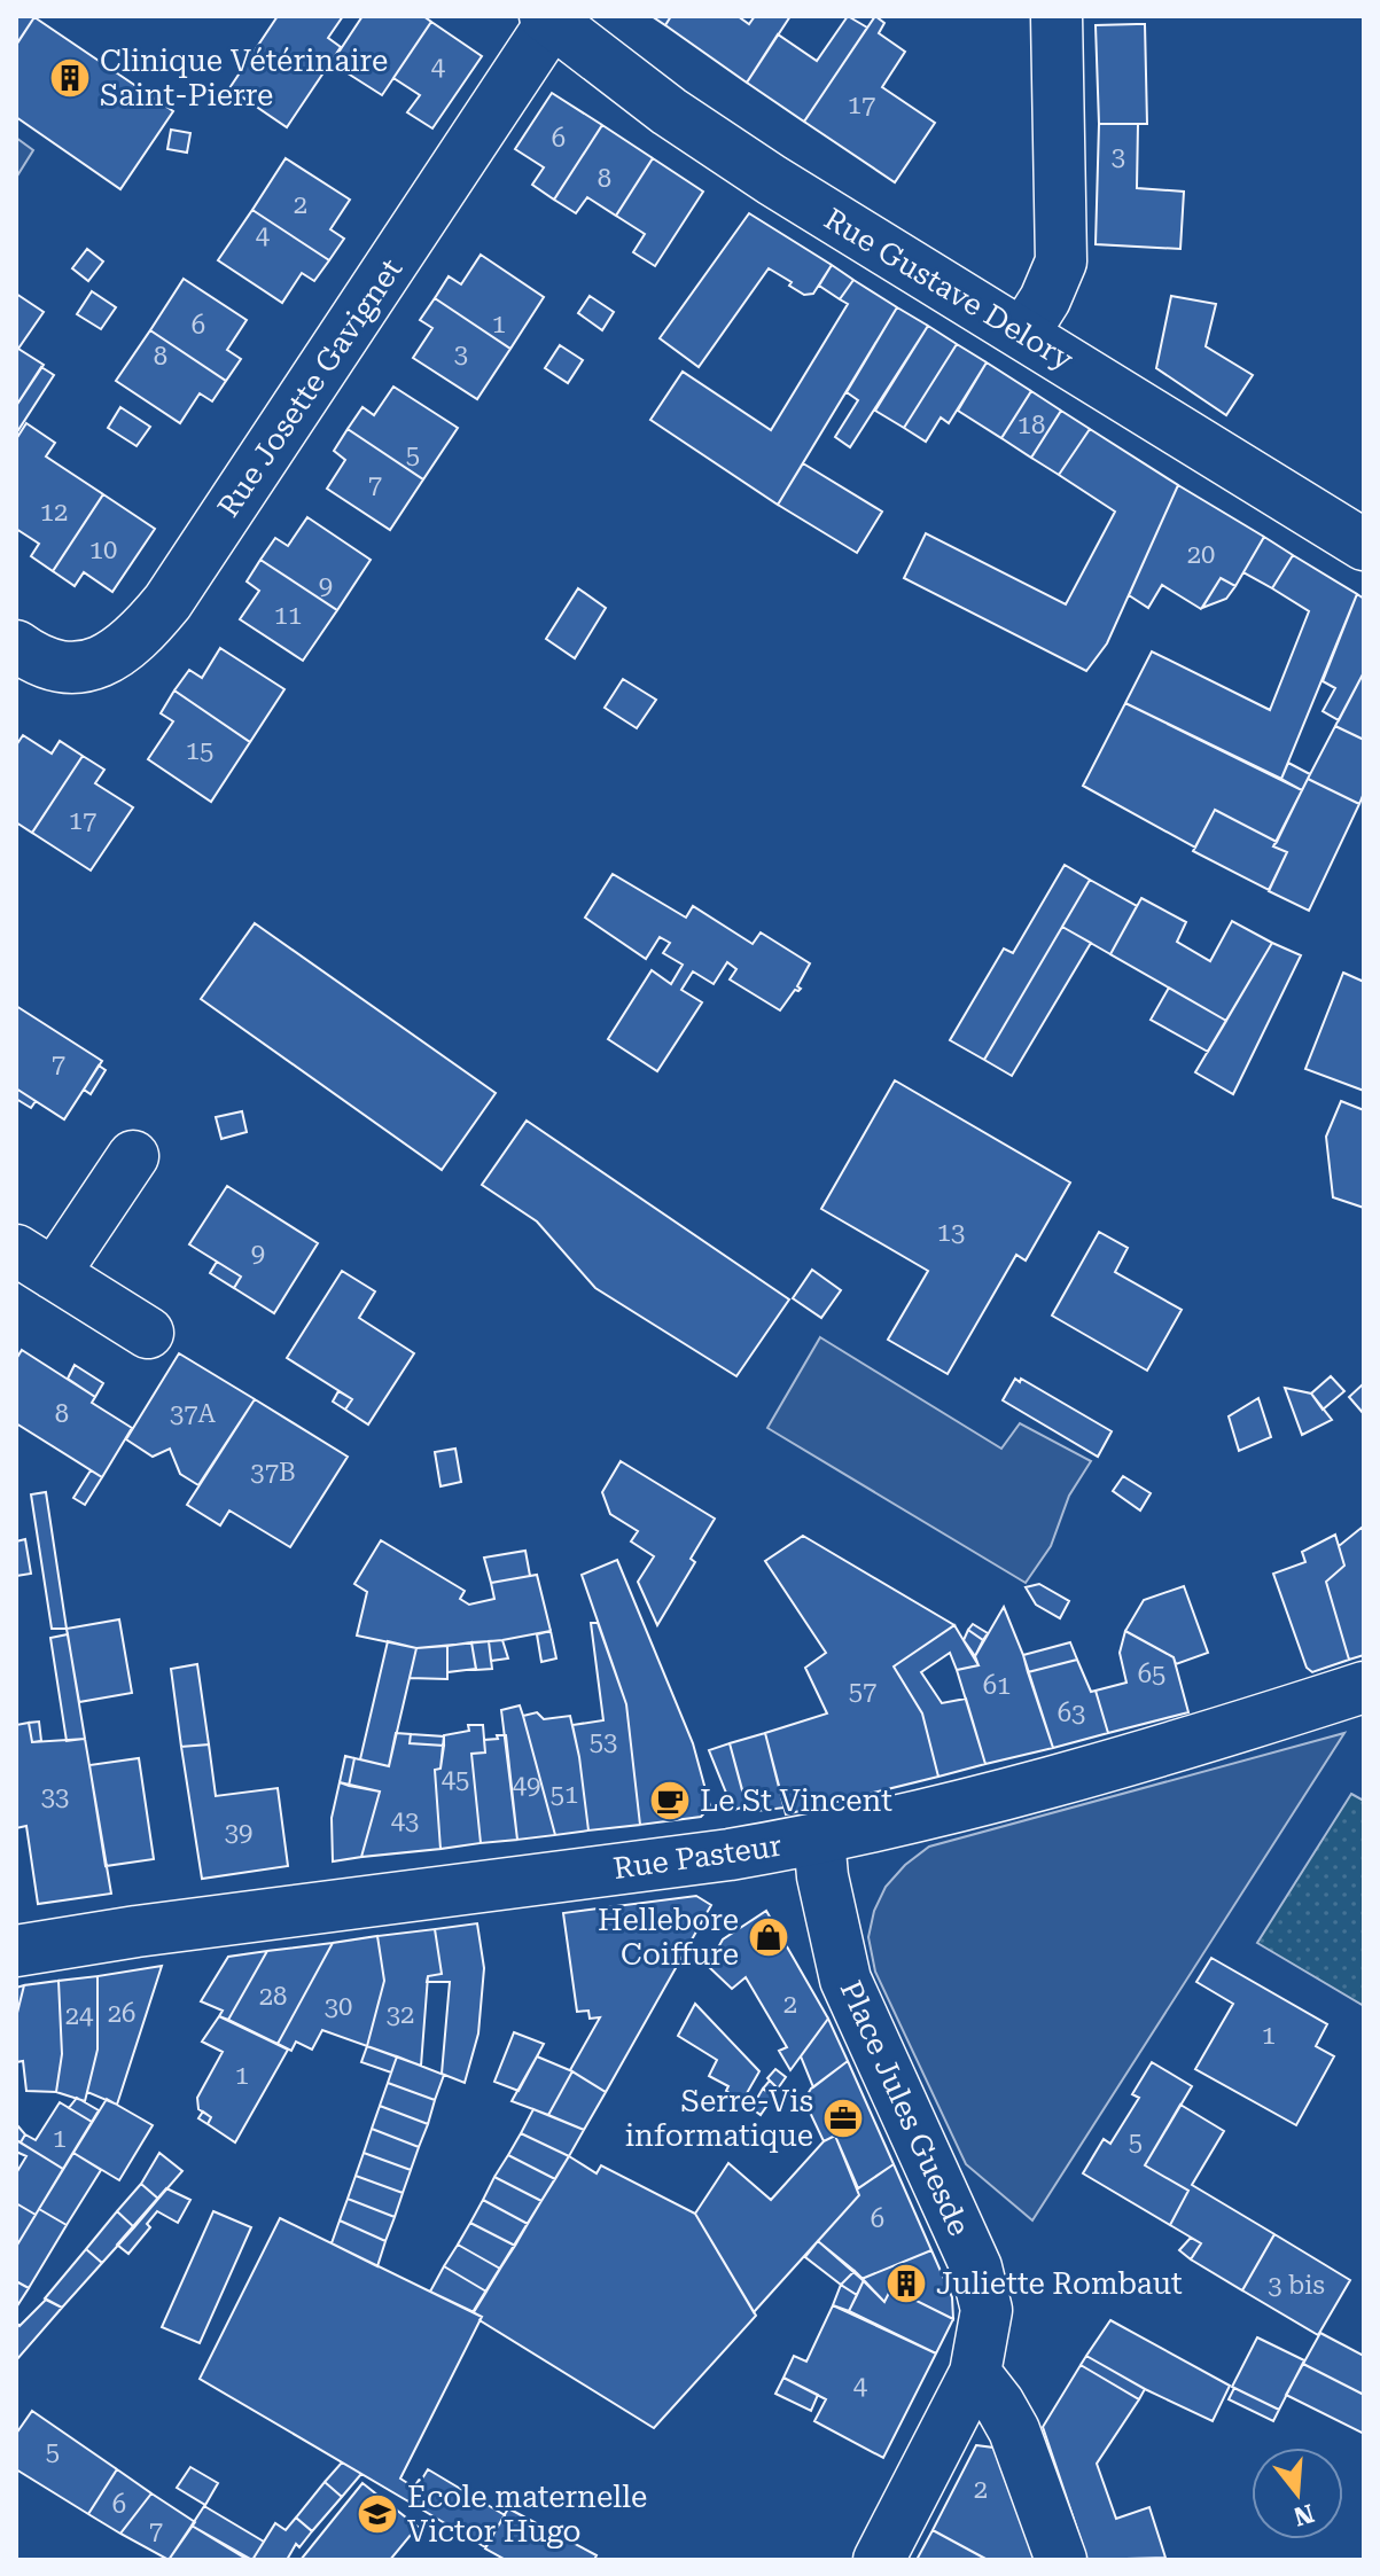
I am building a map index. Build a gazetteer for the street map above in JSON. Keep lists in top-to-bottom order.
{
  "streets": {
    "street": [
      "Rue Gustave Delory",
      "Rue Josette Gavignet",
      "Rue Pasteur",
      "Place Jules Guesde"
    ]
  },
  "crossings": [
    ["Rue Gustave Delory", "Rue Josette Gavignet"],
    ["Rue Pasteur", "Place Jules Guesde"]
  ],
  "places": {
    "building": ["Clinique Vétérinaire Saint-Pierre", "Juliette Rombaut"],
    "cafe": ["Le St Vincent"],
    "shop": ["Hellebore Coiffure"],
    "office": ["Serre-Vis informatique"],
    "school or university": ["École maternelle Victor Hugo"]
  },
  "house_numbers": [
    "4",
    "17",
    "6",
    "3",
    "8",
    "2",
    "4",
    "1",
    "6",
    "3",
    "8",
    "18",
    "5",
    "7",
    "12",
    "10",
    "20",
    "9",
    "11",
    "15",
    "17",
    "7",
    "13",
    "9",
    "8",
    "37A",
    "37B",
    "65",
    "61",
    "57",
    "63",
    "53",
    "45",
    "49",
    "51",
    "33",
    "43",
    "39",
    "28",
    "2",
    "30",
    "26",
    "32",
    "24",
    "1",
    "1",
    "1",
    "5",
    "6",
    "3 bis",
    "4",
    "5",
    "2",
    "6",
    "7"
  ],
  "north": "bottom"
}
